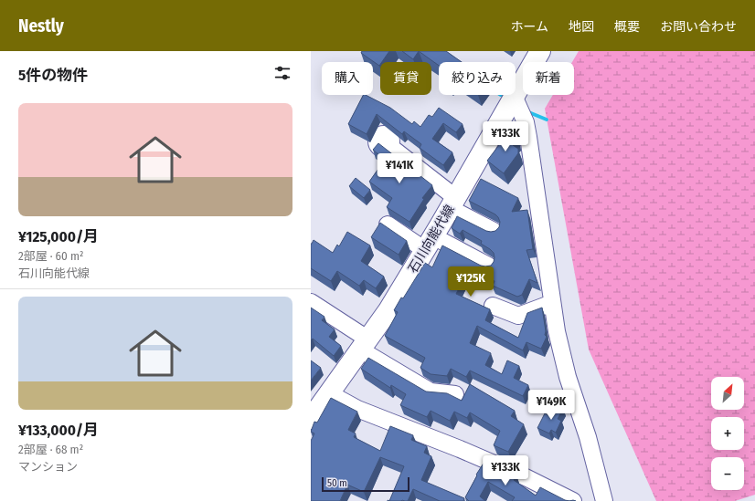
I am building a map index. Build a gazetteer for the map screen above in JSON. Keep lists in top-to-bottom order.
{
  "streets": {
    "main road": ["石川向能代線"]
  },
  "scale_bar": "50 m",
  "north": "top right",
  "page": {
    "header": "Nestly",
    "nav": [
      "ホーム",
      "地図",
      "概要",
      "お問い合わせ"
    ],
    "heading": "5件の物件",
    "chip": [
      "購入",
      "賃貸",
      "絞り込み",
      "新着"
    ],
    "list": [
      {
        "name": "¥125,000/月",
        "note": "2部屋 · 60 m² · 石川向能代線"
      },
      {
        "name": "¥133,000/月",
        "note": "2部屋 · 68 m² · マンション"
      }
    ],
    "price": [
      "¥133K",
      "¥141K",
      "¥125K",
      "¥149K",
      "¥133K"
    ],
    "map_buttons": ["+", "−"],
    "scale": "50 m"
  }
}
